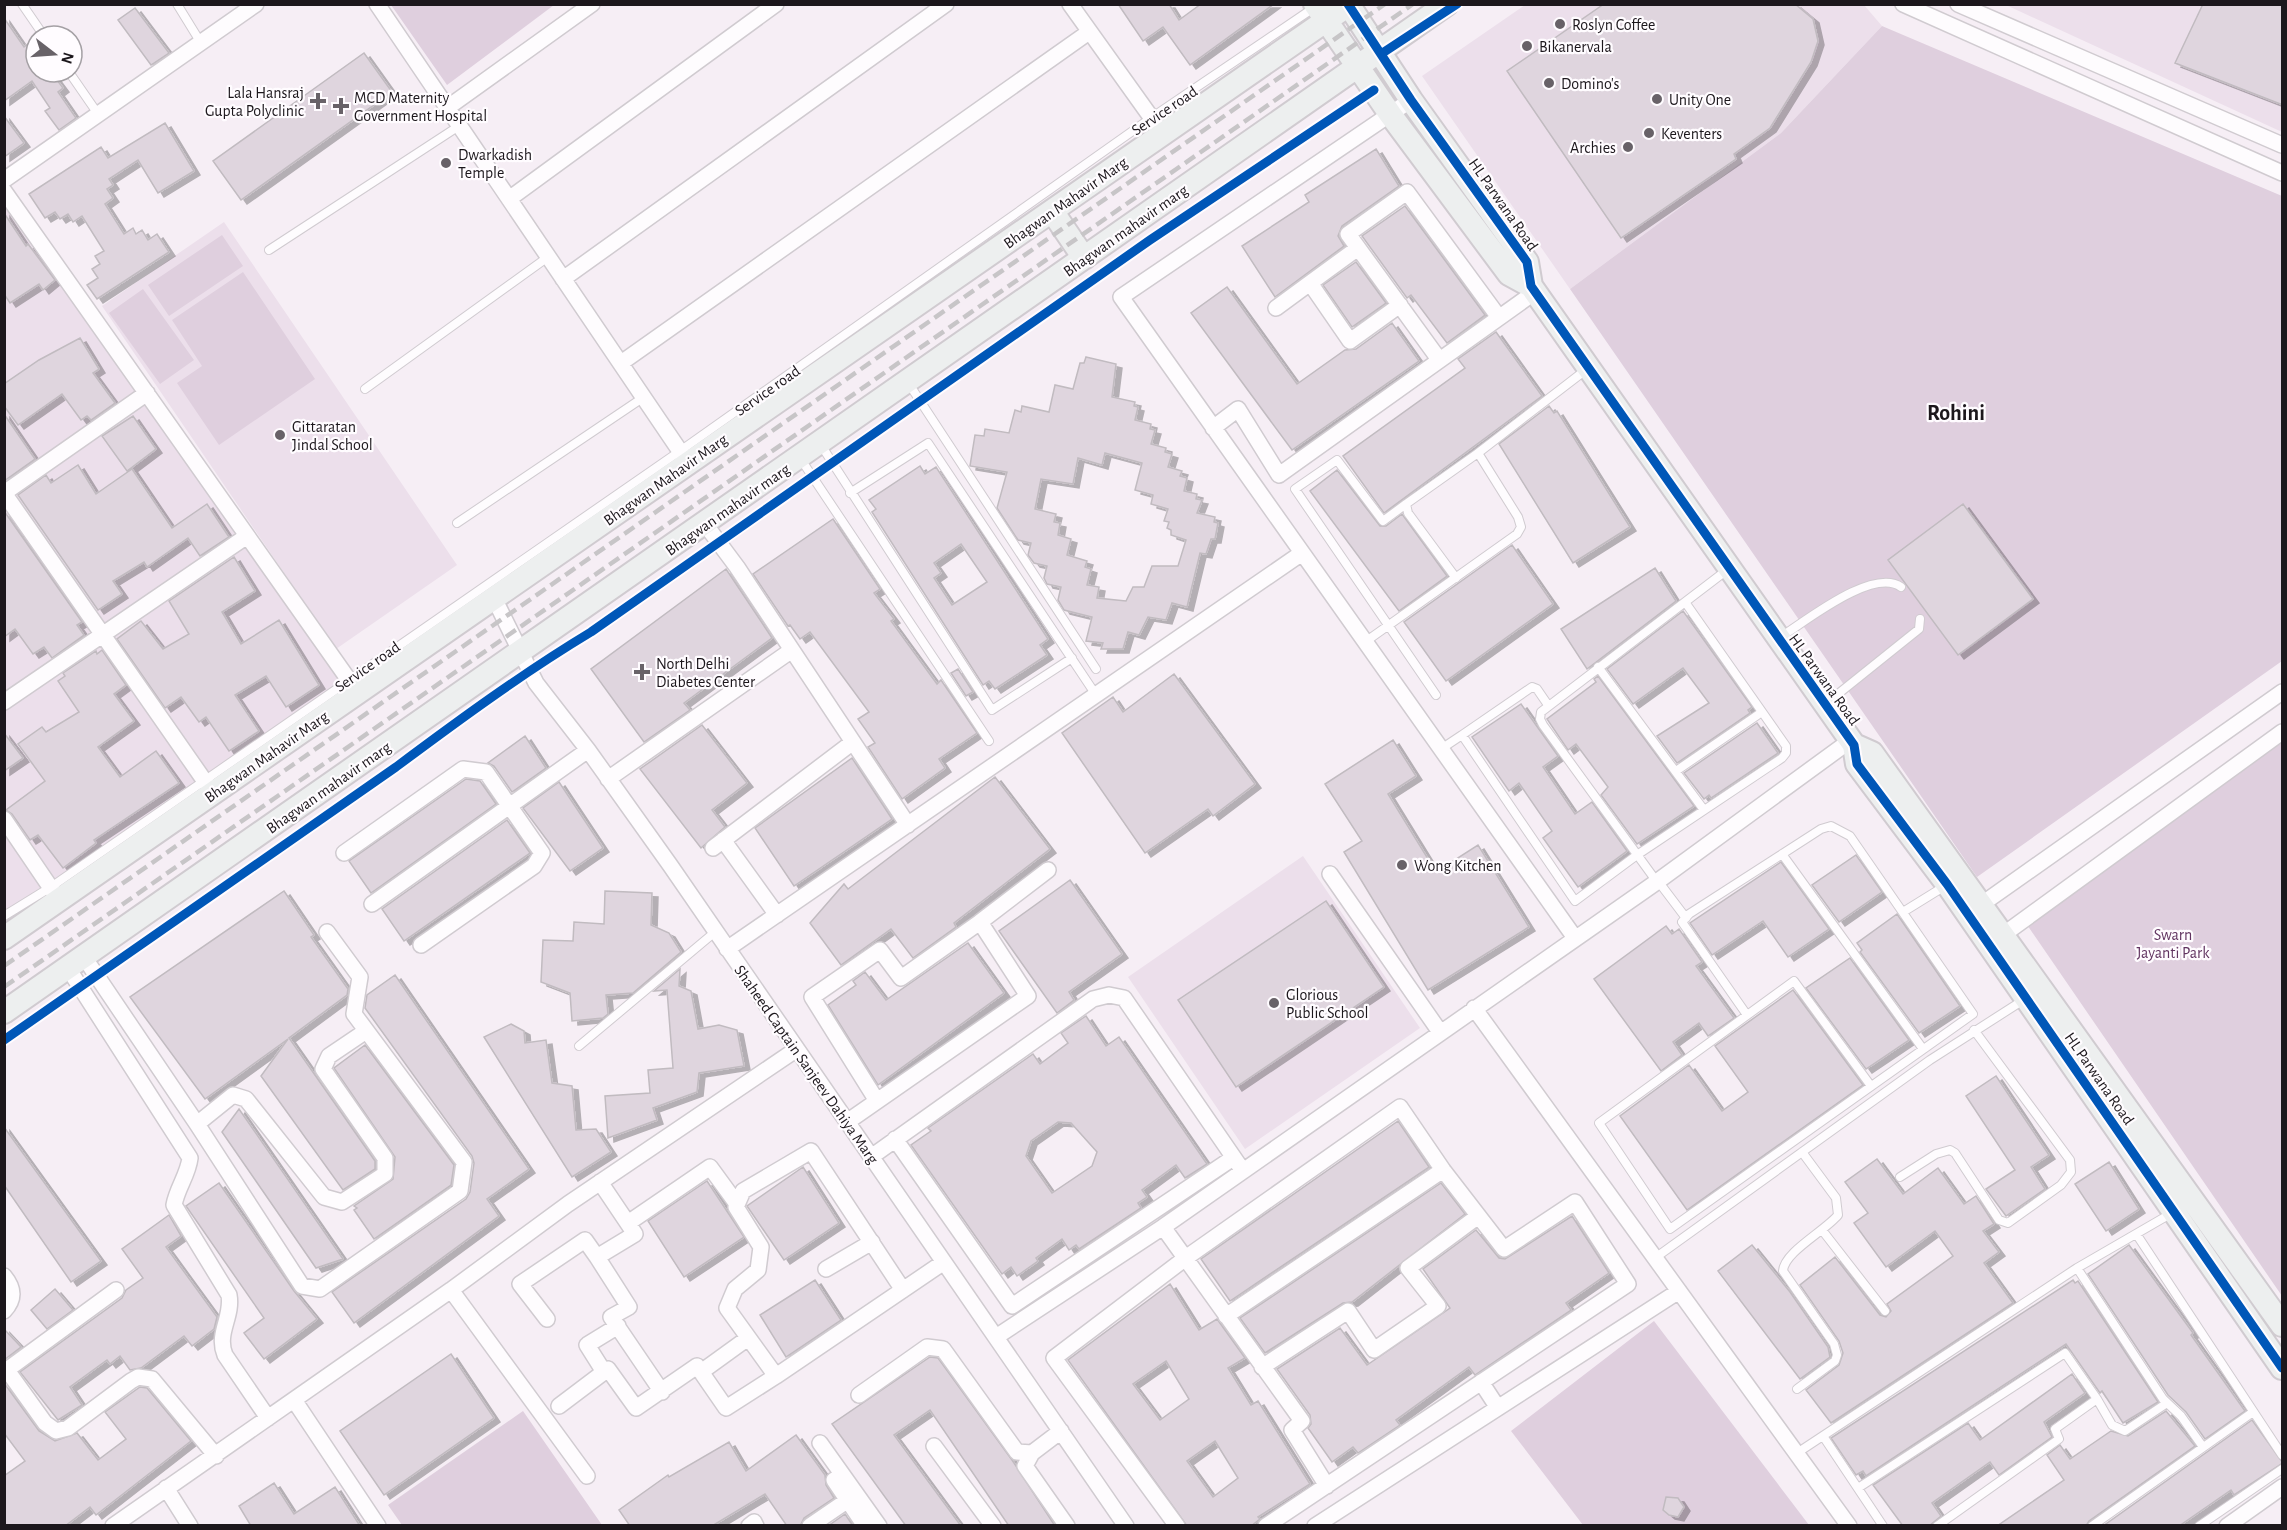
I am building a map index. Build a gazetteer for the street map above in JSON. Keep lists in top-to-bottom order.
{
  "streets": {
    "main road": ["Bhagwan Mahavir Marg", "HL Parwana Road", "Bhagwan mahavir marg"],
    "street": ["Shaheed Captain Sanjeev Dahiya Marg"],
    "lane": ["Service road"]
  },
  "crossings": [
    ["Service road", "Bhagwan Mahavir Marg"],
    ["Bhagwan Mahavir Marg", "HL Parwana Road"],
    ["Bhagwan Mahavir Marg", "Shaheed Captain Sanjeev Dahiya Marg"],
    ["HL Parwana Road", "Bhagwan mahavir marg"],
    ["Bhagwan mahavir marg", "Shaheed Captain Sanjeev Dahiya Marg"]
  ],
  "districts": ["Rohini"],
  "parks": ["Swarn Jayanti Park"],
  "places": {
    "other": [
      "Roslyn Coffee",
      "Bikanervala",
      "Domino's",
      "Unity One",
      "Keventers",
      "Archies",
      "Dwarkadish Temple",
      "Gittaratan Jindal School",
      "Wong Kitchen",
      "Glorious Public School"
    ],
    "health": ["Lala Hansraj Gupta Polyclinic", "MCD Maternity Government Hospital", "North Delhi Diabetes Center"]
  },
  "north": "right"
}
